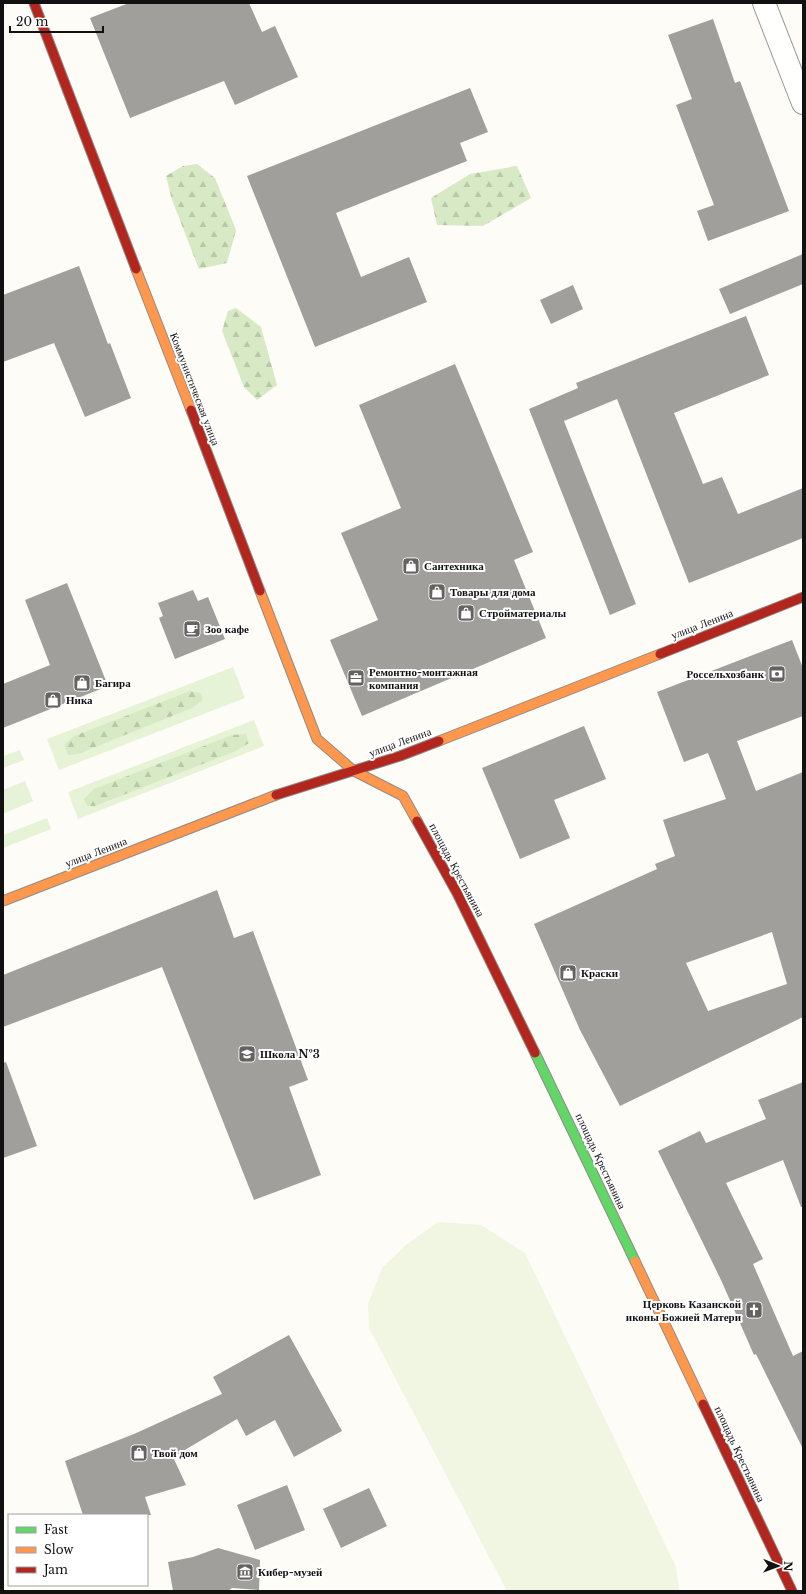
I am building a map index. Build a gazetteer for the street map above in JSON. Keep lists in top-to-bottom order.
{
  "streets": {
    "street": ["Коммунистическая улица", "улица Ленина", "площадь Крестьянина"]
  },
  "crossings": [
    ["Коммунистическая улица", "улица Ленина"],
    ["Коммунистическая улица", "площадь Крестьянина"],
    ["улица Ленина", "площадь Крестьянина"]
  ],
  "places": {
    "shop": [
      "Сантехника",
      "Товары для дома",
      "Стройматериалы",
      "Багира",
      "Ника",
      "Краски",
      "Твой дом"
    ],
    "cafe": ["Зоо кафе"],
    "bank": ["Россельхозбанк"],
    "office": ["Ремонтно-монтажная компания"],
    "school or university": ["Школа №3"],
    "church": ["Церковь Казанской иконы Божией Матери"],
    "museum": ["Кибер-музей"]
  },
  "legend": ["Fast", "Slow", "Jam"],
  "scale_bar": "20 m",
  "north": "right"
}
